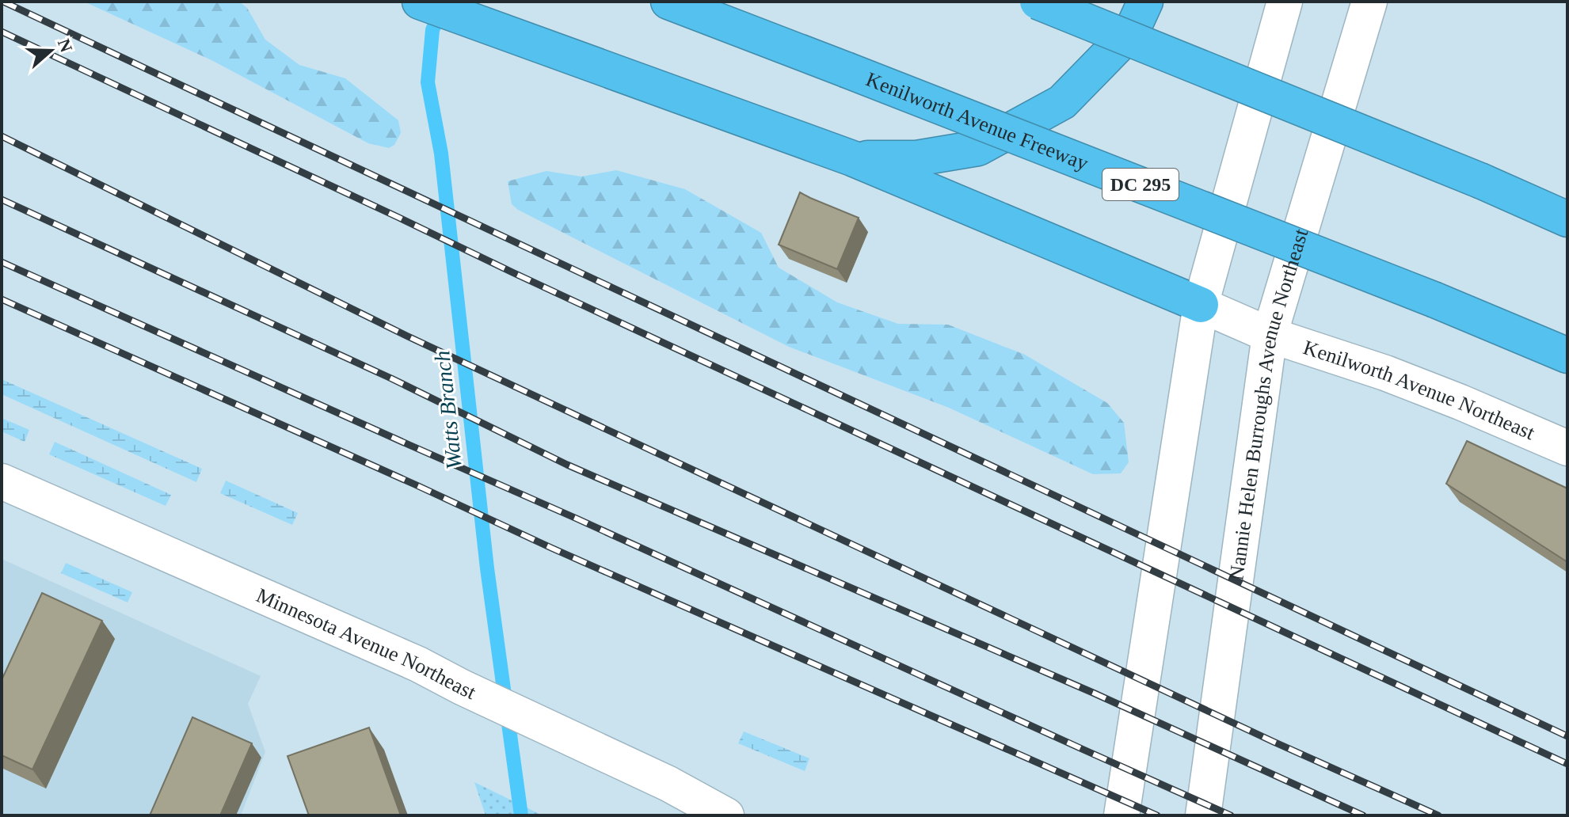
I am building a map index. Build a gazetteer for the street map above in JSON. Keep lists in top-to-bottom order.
{
  "streets": {
    "highway": ["Kenilworth Avenue Freeway", "DC 295"],
    "main road": ["Kenilworth Avenue Northeast", "Nannie Helen Burroughs Avenue Northeast", "Minnesota Avenue Northeast"]
  },
  "crossings": [
    ["Kenilworth Avenue Northeast", "Nannie Helen Burroughs Avenue Northeast"]
  ],
  "water": ["Watts Branch"],
  "north": "right"
}
